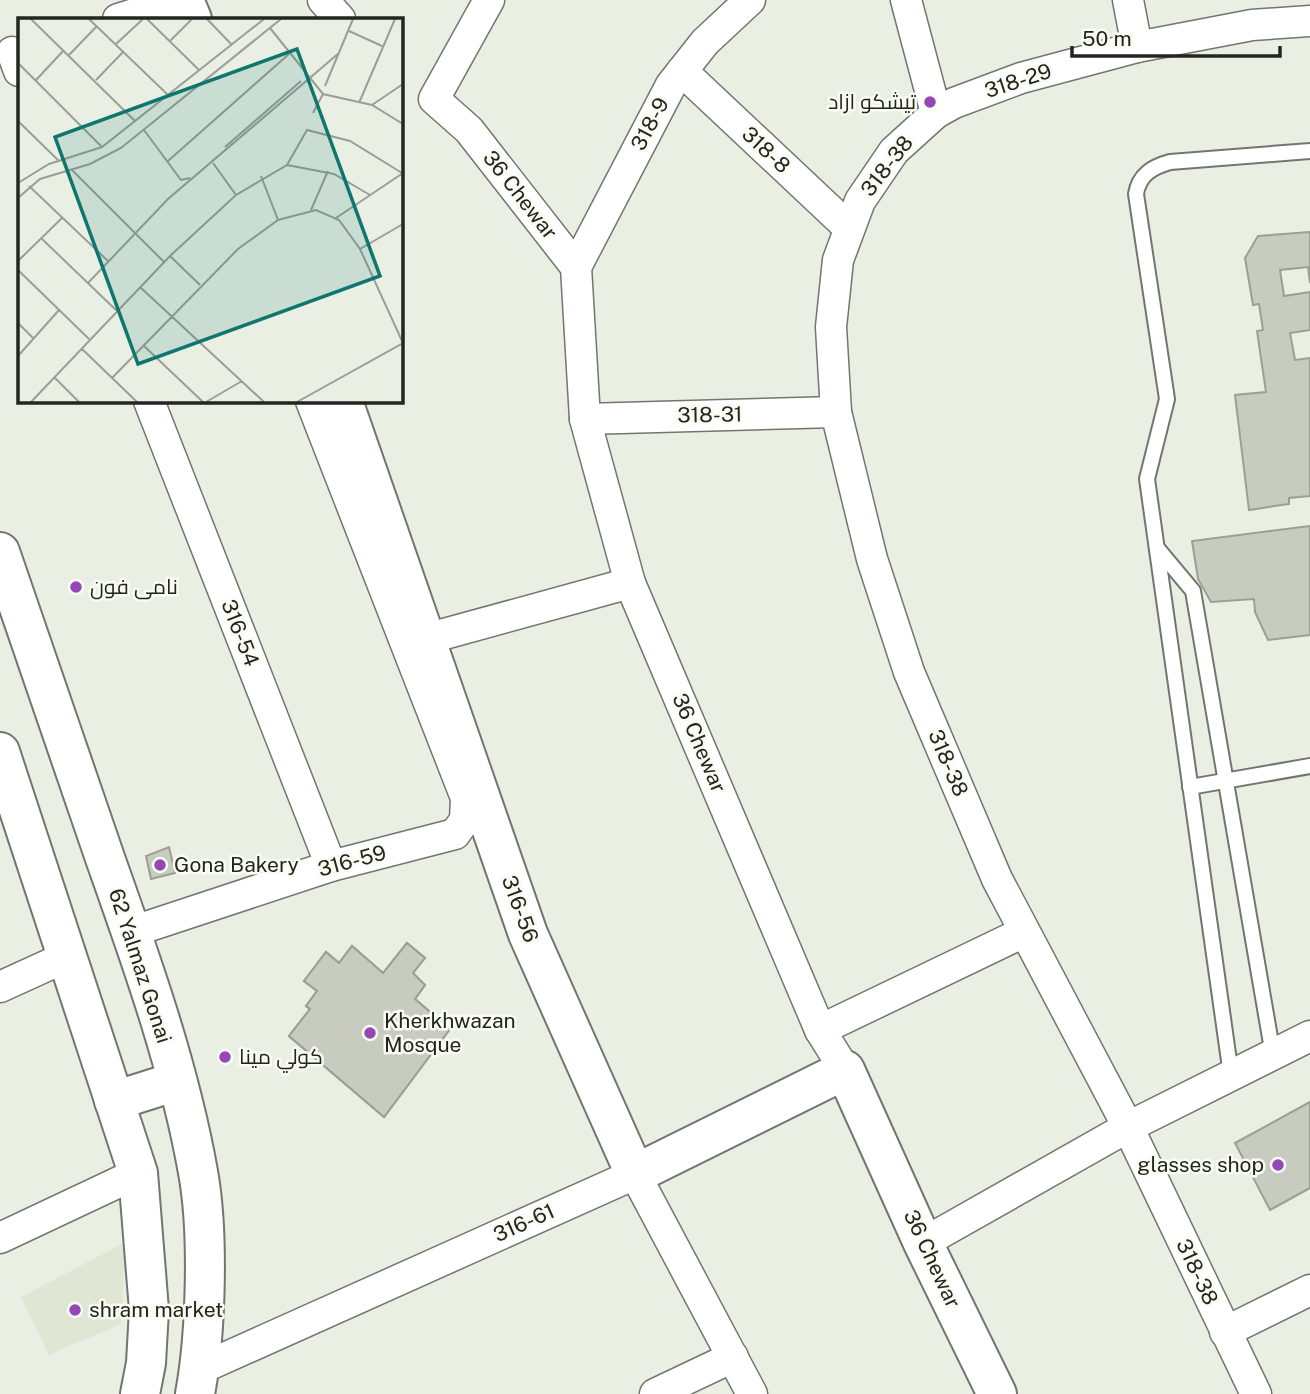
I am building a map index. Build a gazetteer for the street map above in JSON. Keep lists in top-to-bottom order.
{
  "streets": {
    "main road": [
      "36 Chewar",
      "316-56",
      "62 Yalmaz Gonai",
      "316-61"
    ],
    "street": [
      "318-29",
      "318-9",
      "318-8",
      "318-38",
      "318-31",
      "316-54",
      "316-59"
    ]
  },
  "crossings": [
    ["318-29", "318-38"],
    ["318-9", "318-8"],
    ["318-9", "36 Chewar"],
    ["318-8", "318-38"],
    ["318-38", "318-31"],
    ["36 Chewar", "318-31"],
    ["36 Chewar", "316-61"],
    ["316-54", "316-59"],
    ["316-59", "62 Yalmaz Gonai"],
    ["316-56", "316-61"],
    ["62 Yalmaz Gonai", "316-61"]
  ],
  "places": [
    "تيشكو ازاد",
    "نامی فون",
    "Gona Bakery",
    "Kherkhwazan Mosque",
    "كولي مينا",
    "glasses shop",
    "shram market"
  ],
  "scale_bar": "50 m"
}
